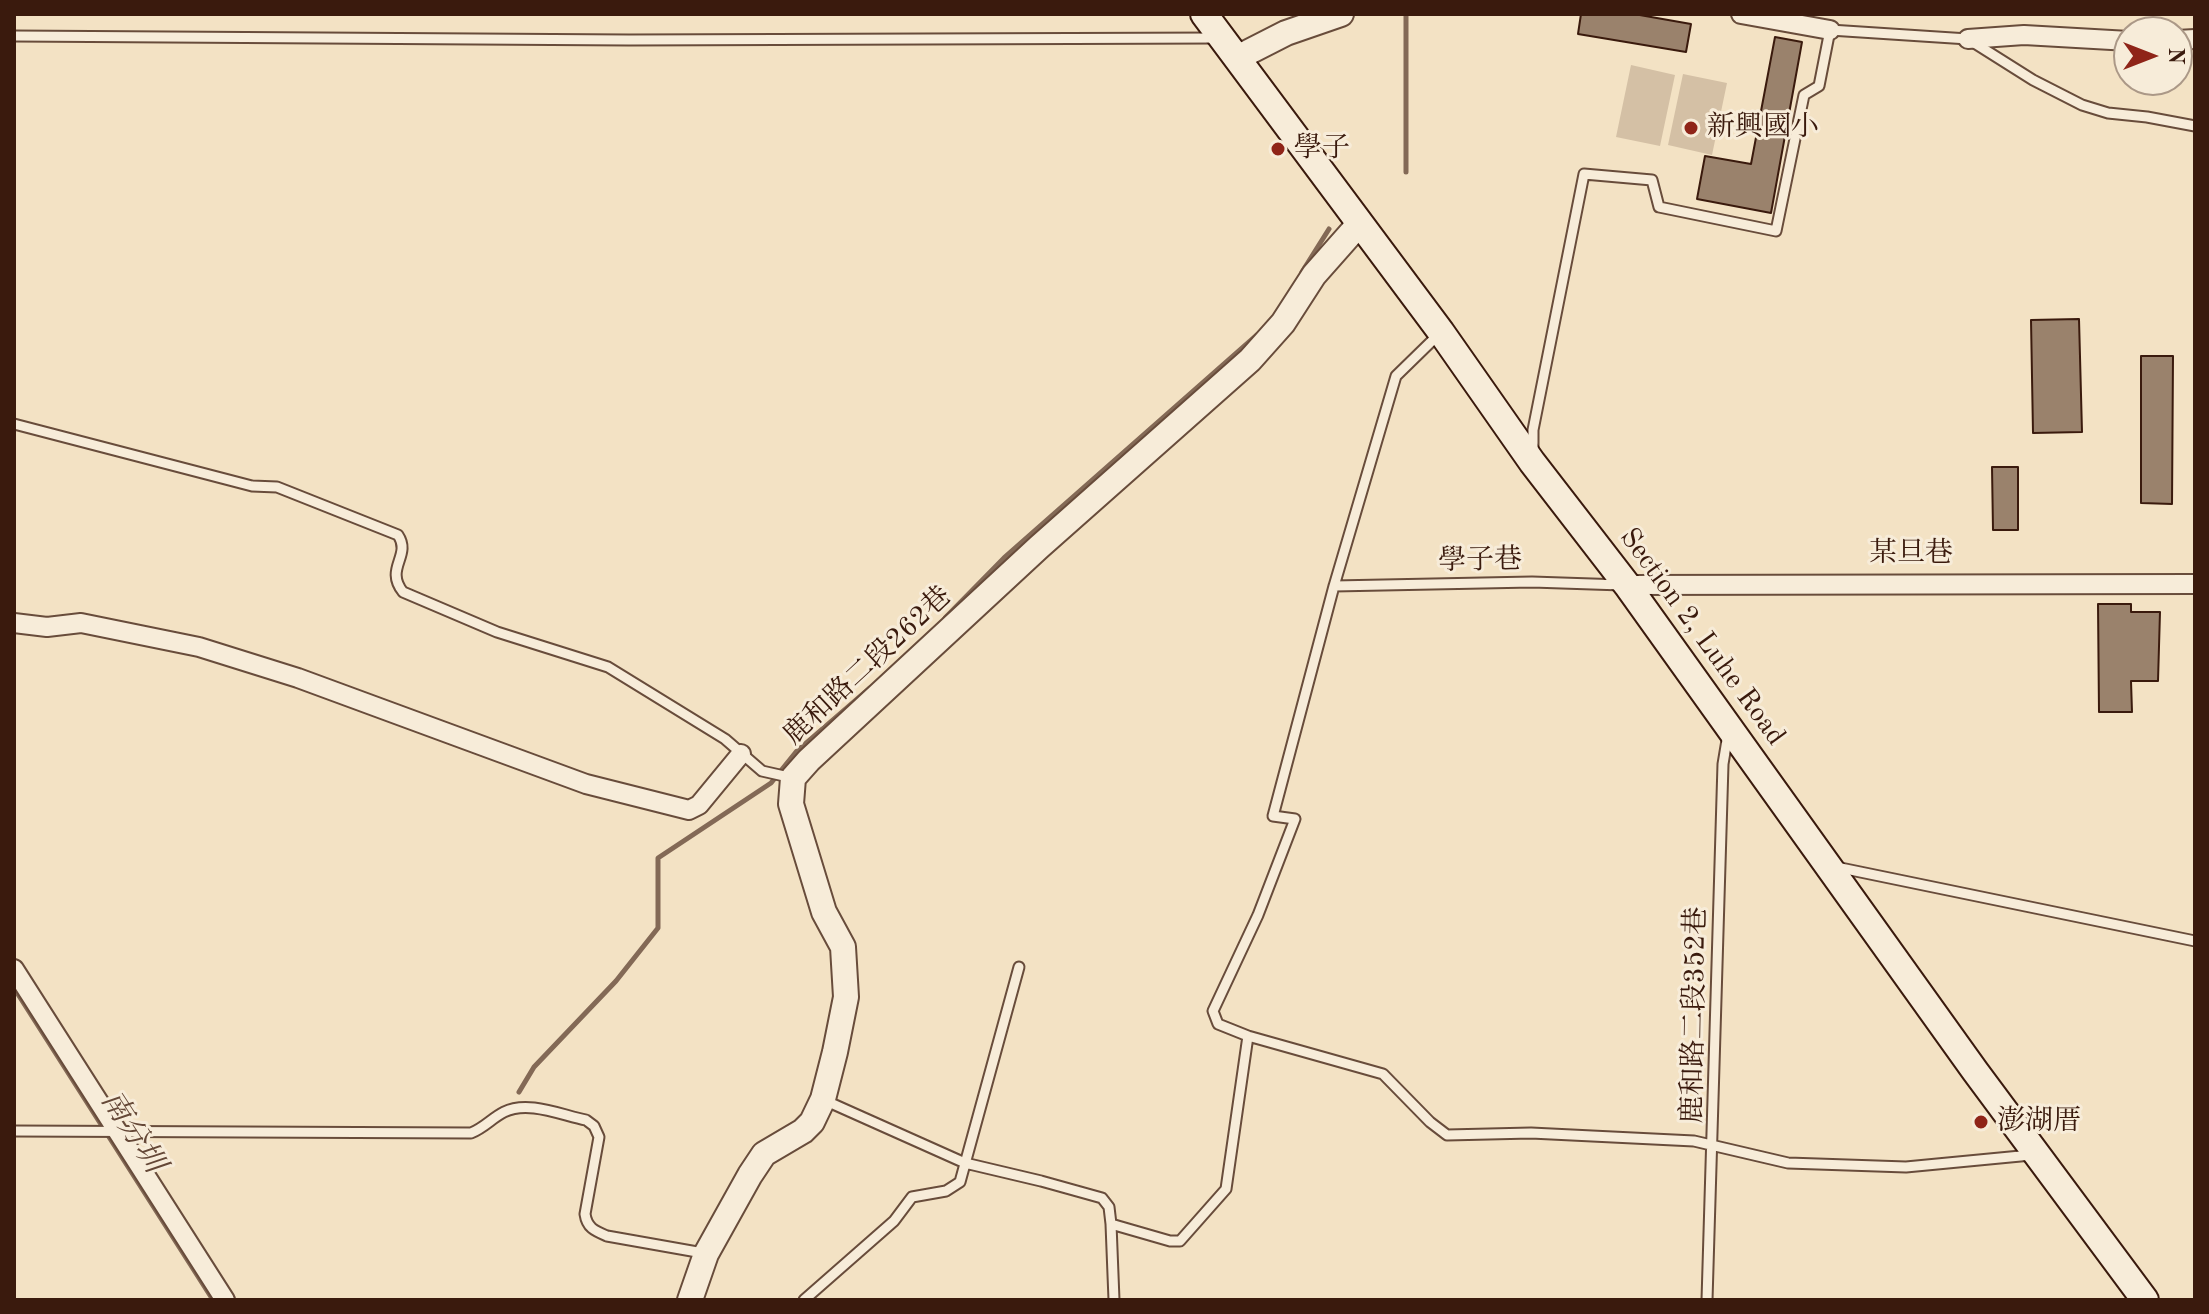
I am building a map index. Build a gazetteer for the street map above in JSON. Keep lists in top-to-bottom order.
{
  "streets": {
    "main road": ["Section 2, Luhe Road"],
    "street": ["某旦巷", "鹿和路二段262巷"],
    "lane": ["學子巷", "鹿和路二段352巷"]
  },
  "crossings": [
    ["某旦巷", "學子巷"],
    ["某旦巷", "Section 2, Luhe Road"],
    ["學子巷", "Section 2, Luhe Road"],
    ["Section 2, Luhe Road", "鹿和路二段262巷"],
    ["Section 2, Luhe Road", "鹿和路二段352巷"]
  ],
  "water": ["南分圳"],
  "places": ["新興國小", "學子", "澎湖厝"],
  "north": "right"
}
